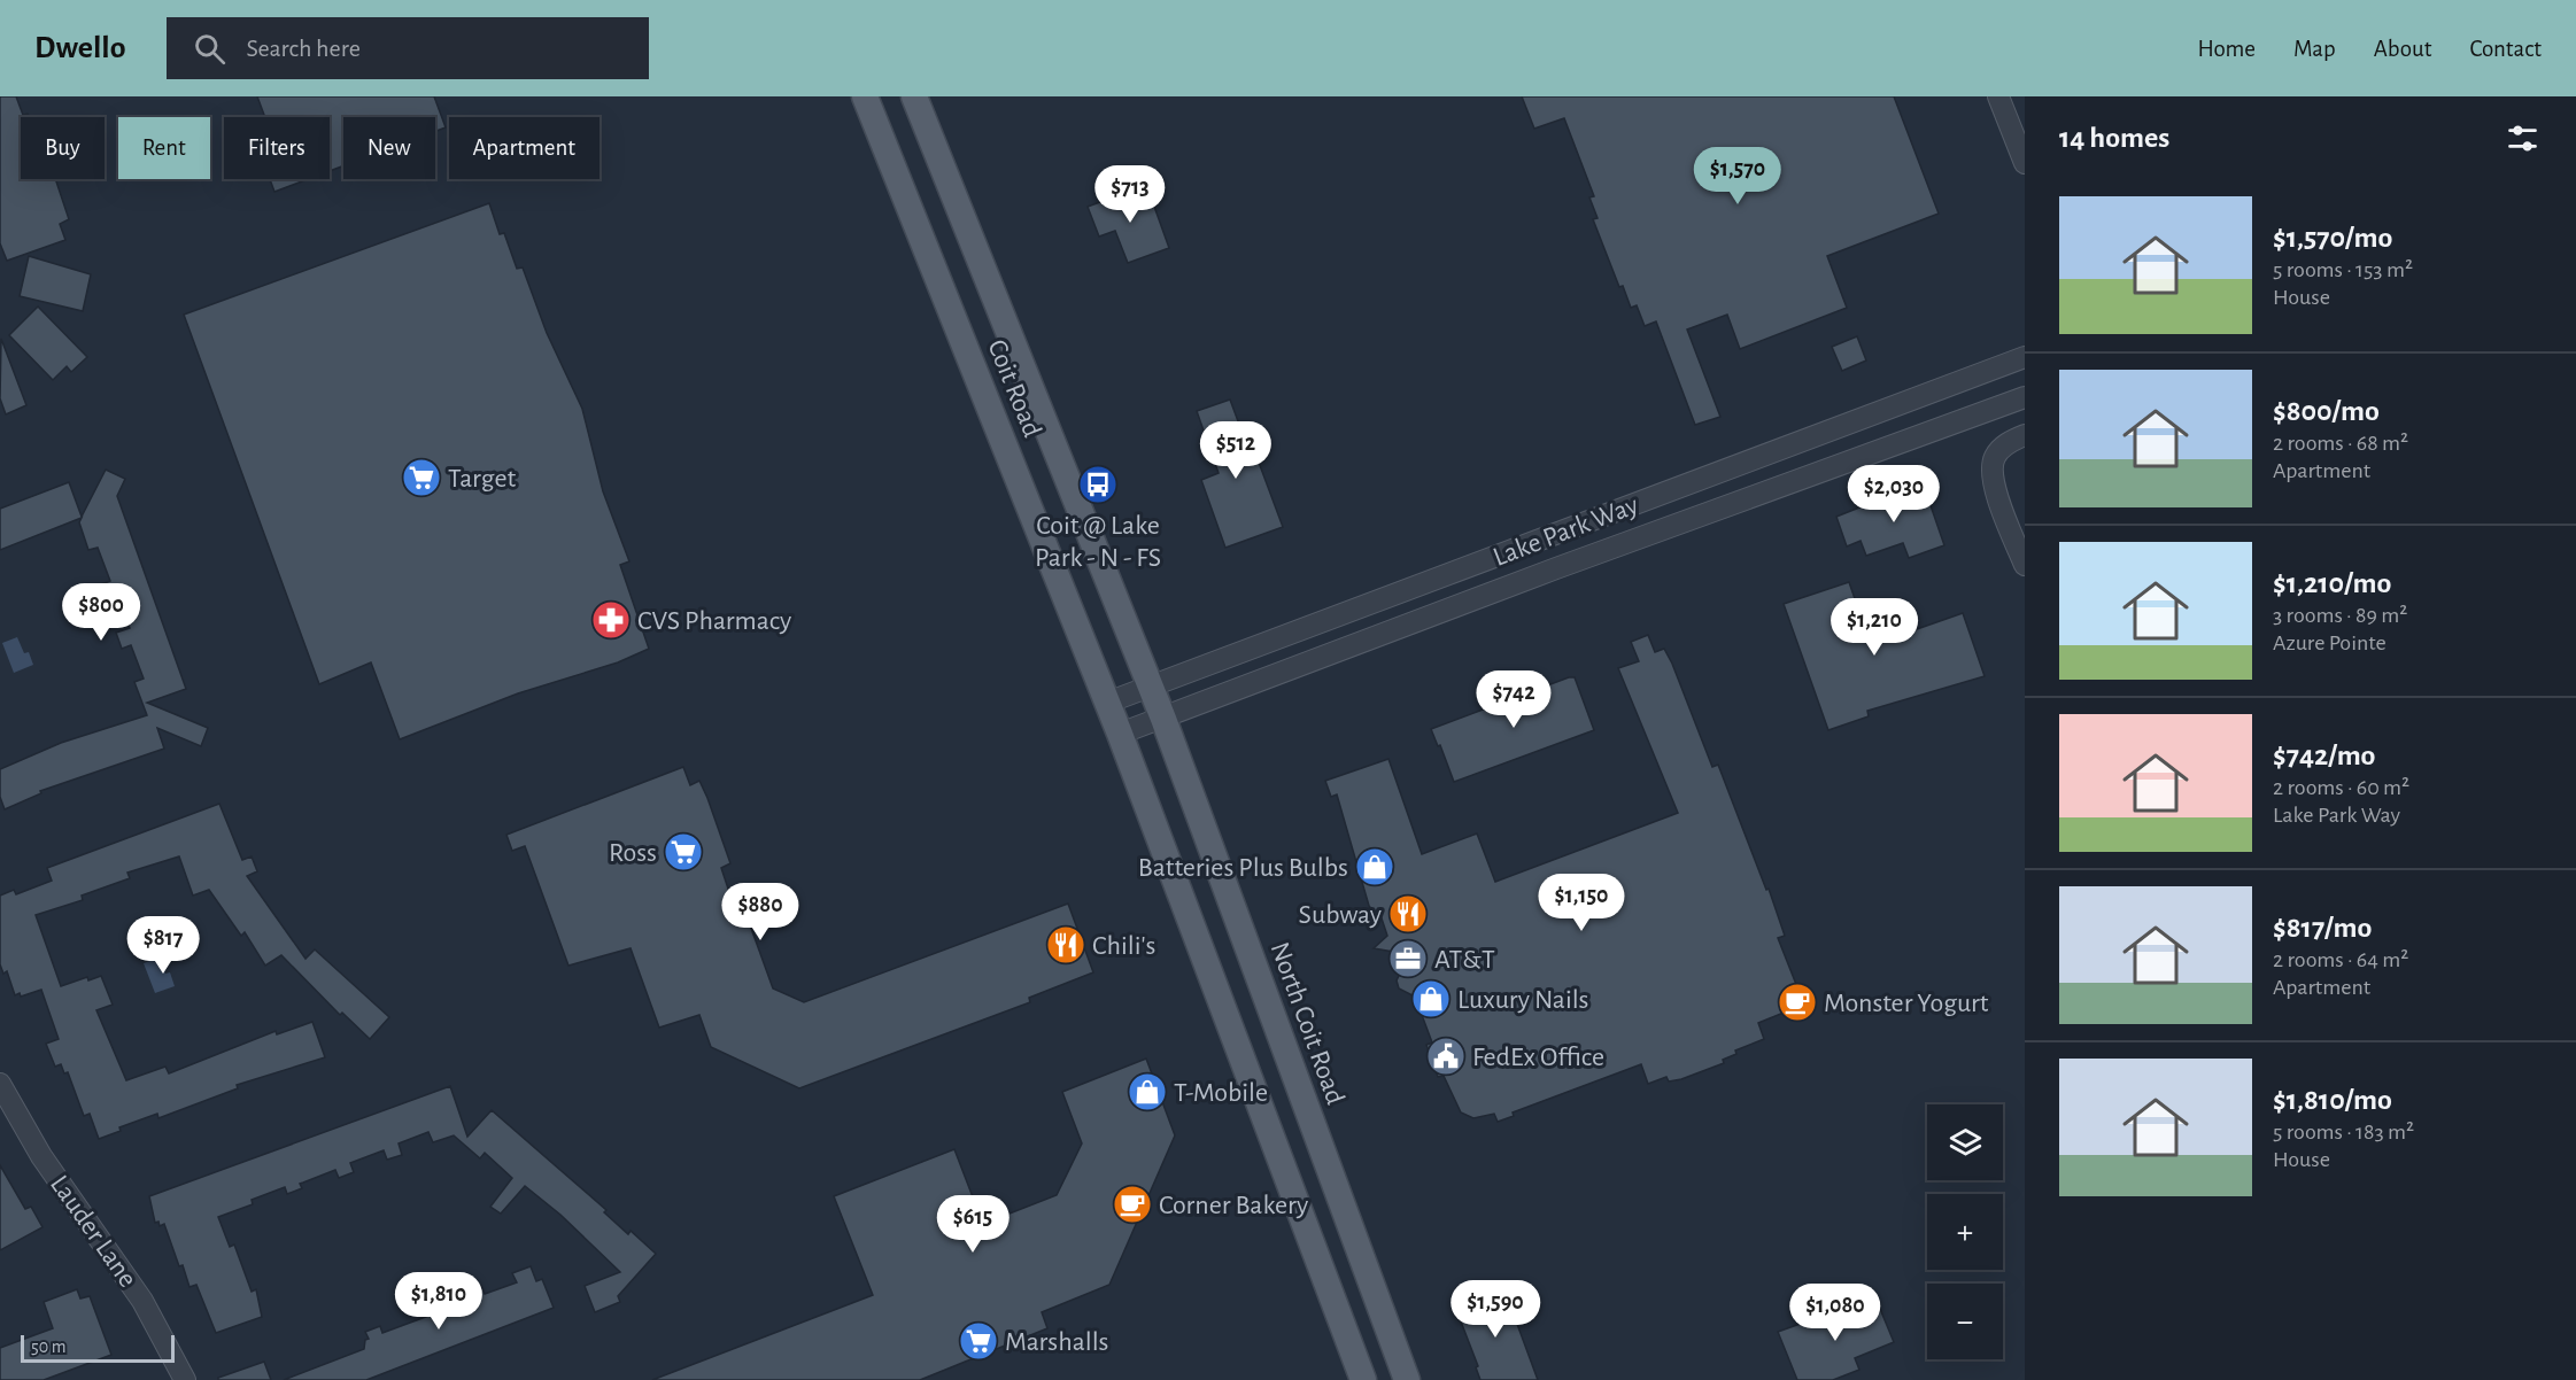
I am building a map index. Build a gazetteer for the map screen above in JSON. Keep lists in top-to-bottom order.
{
  "streets": {
    "main road": ["Coit Road", "North Coit Road"],
    "street": ["Lake Park Way", "Lauder Lane"]
  },
  "crossings": [
    ["Coit Road", "Lake Park Way"],
    ["Coit Road", "North Coit Road"],
    ["Lake Park Way", "North Coit Road"]
  ],
  "places": {
    "supermarket": ["Target", "Ross", "Marshalls"],
    "bus stop": ["Coit @ Lake Park - N - FS"],
    "pharmacy": ["CVS Pharmacy"],
    "shop": ["Batteries Plus Bulbs", "Luxury Nails", "T-Mobile"],
    "restaurant": ["Subway", "Chili's"],
    "office": ["AT&T"],
    "cafe": ["Monster Yogurt", "Corner Bakery"],
    "public building": ["FedEx Office"]
  },
  "scale_bar": "50 m",
  "page": {
    "header": "Dwello",
    "search": "Search here",
    "nav": [
      "Home",
      "Map",
      "About",
      "Contact"
    ],
    "heading": "14 homes",
    "chip": [
      "Buy",
      "Rent",
      "Filters",
      "New",
      "Apartment"
    ],
    "price": [
      "$1,570",
      "$713",
      "$512",
      "$2,030",
      "$800",
      "$1,210",
      "$742",
      "$1,150",
      "$880",
      "$817",
      "$615",
      "$1,810",
      "$1,590",
      "$1,080"
    ],
    "list": [
      {
        "name": "$1,570/mo",
        "note": "5 rooms · 153 m² · House"
      },
      {
        "name": "$800/mo",
        "note": "2 rooms · 68 m² · Apartment"
      },
      {
        "name": "$1,210/mo",
        "note": "3 rooms · 89 m² · Azure Pointe"
      },
      {
        "name": "$742/mo",
        "note": "2 rooms · 60 m² · Lake Park Way"
      },
      {
        "name": "$817/mo",
        "note": "2 rooms · 64 m² · Apartment"
      },
      {
        "name": "$1,810/mo",
        "note": "5 rooms · 183 m² · House"
      }
    ],
    "map_buttons": ["+", "−"],
    "scale": "50 m"
  }
}
